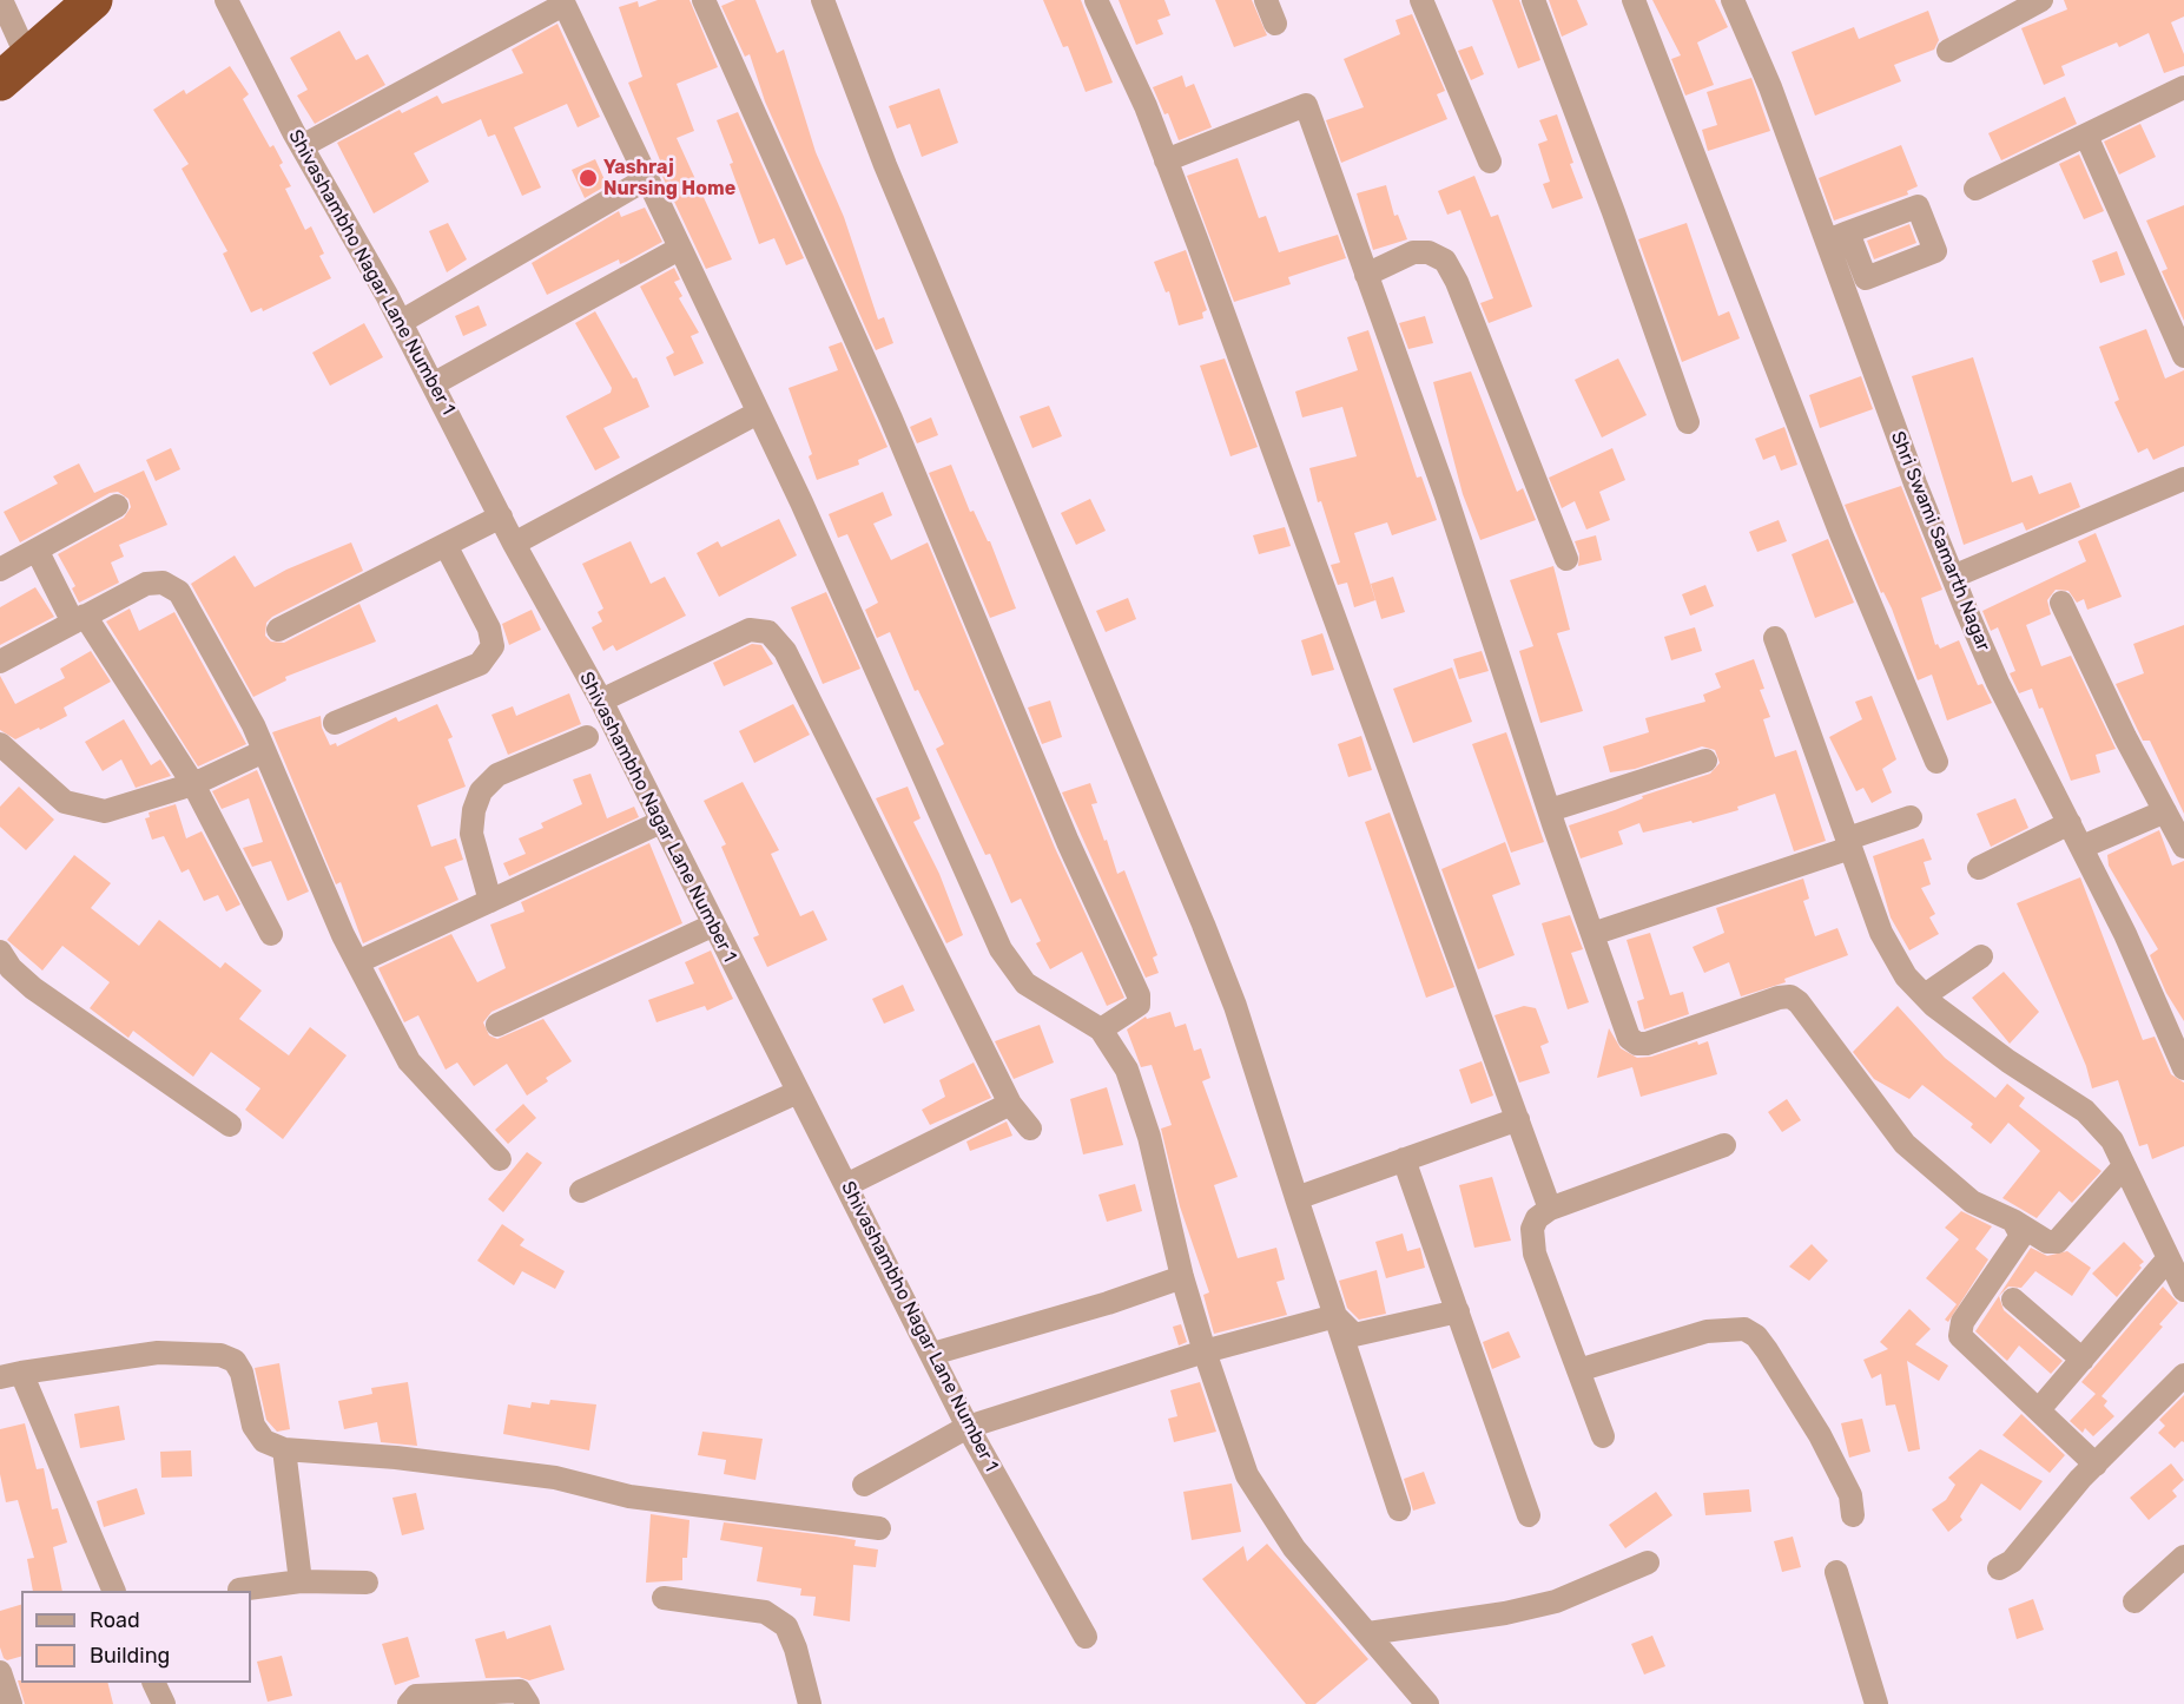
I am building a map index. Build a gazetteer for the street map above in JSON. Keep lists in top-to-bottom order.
{
  "streets": {
    "street": ["Shivashambho Nagar Lane Number 1", "Shri Swami Samarth Nagar"]
  },
  "places": ["Yashraj Nursing Home"],
  "legend": ["Road", "Building"]
}
